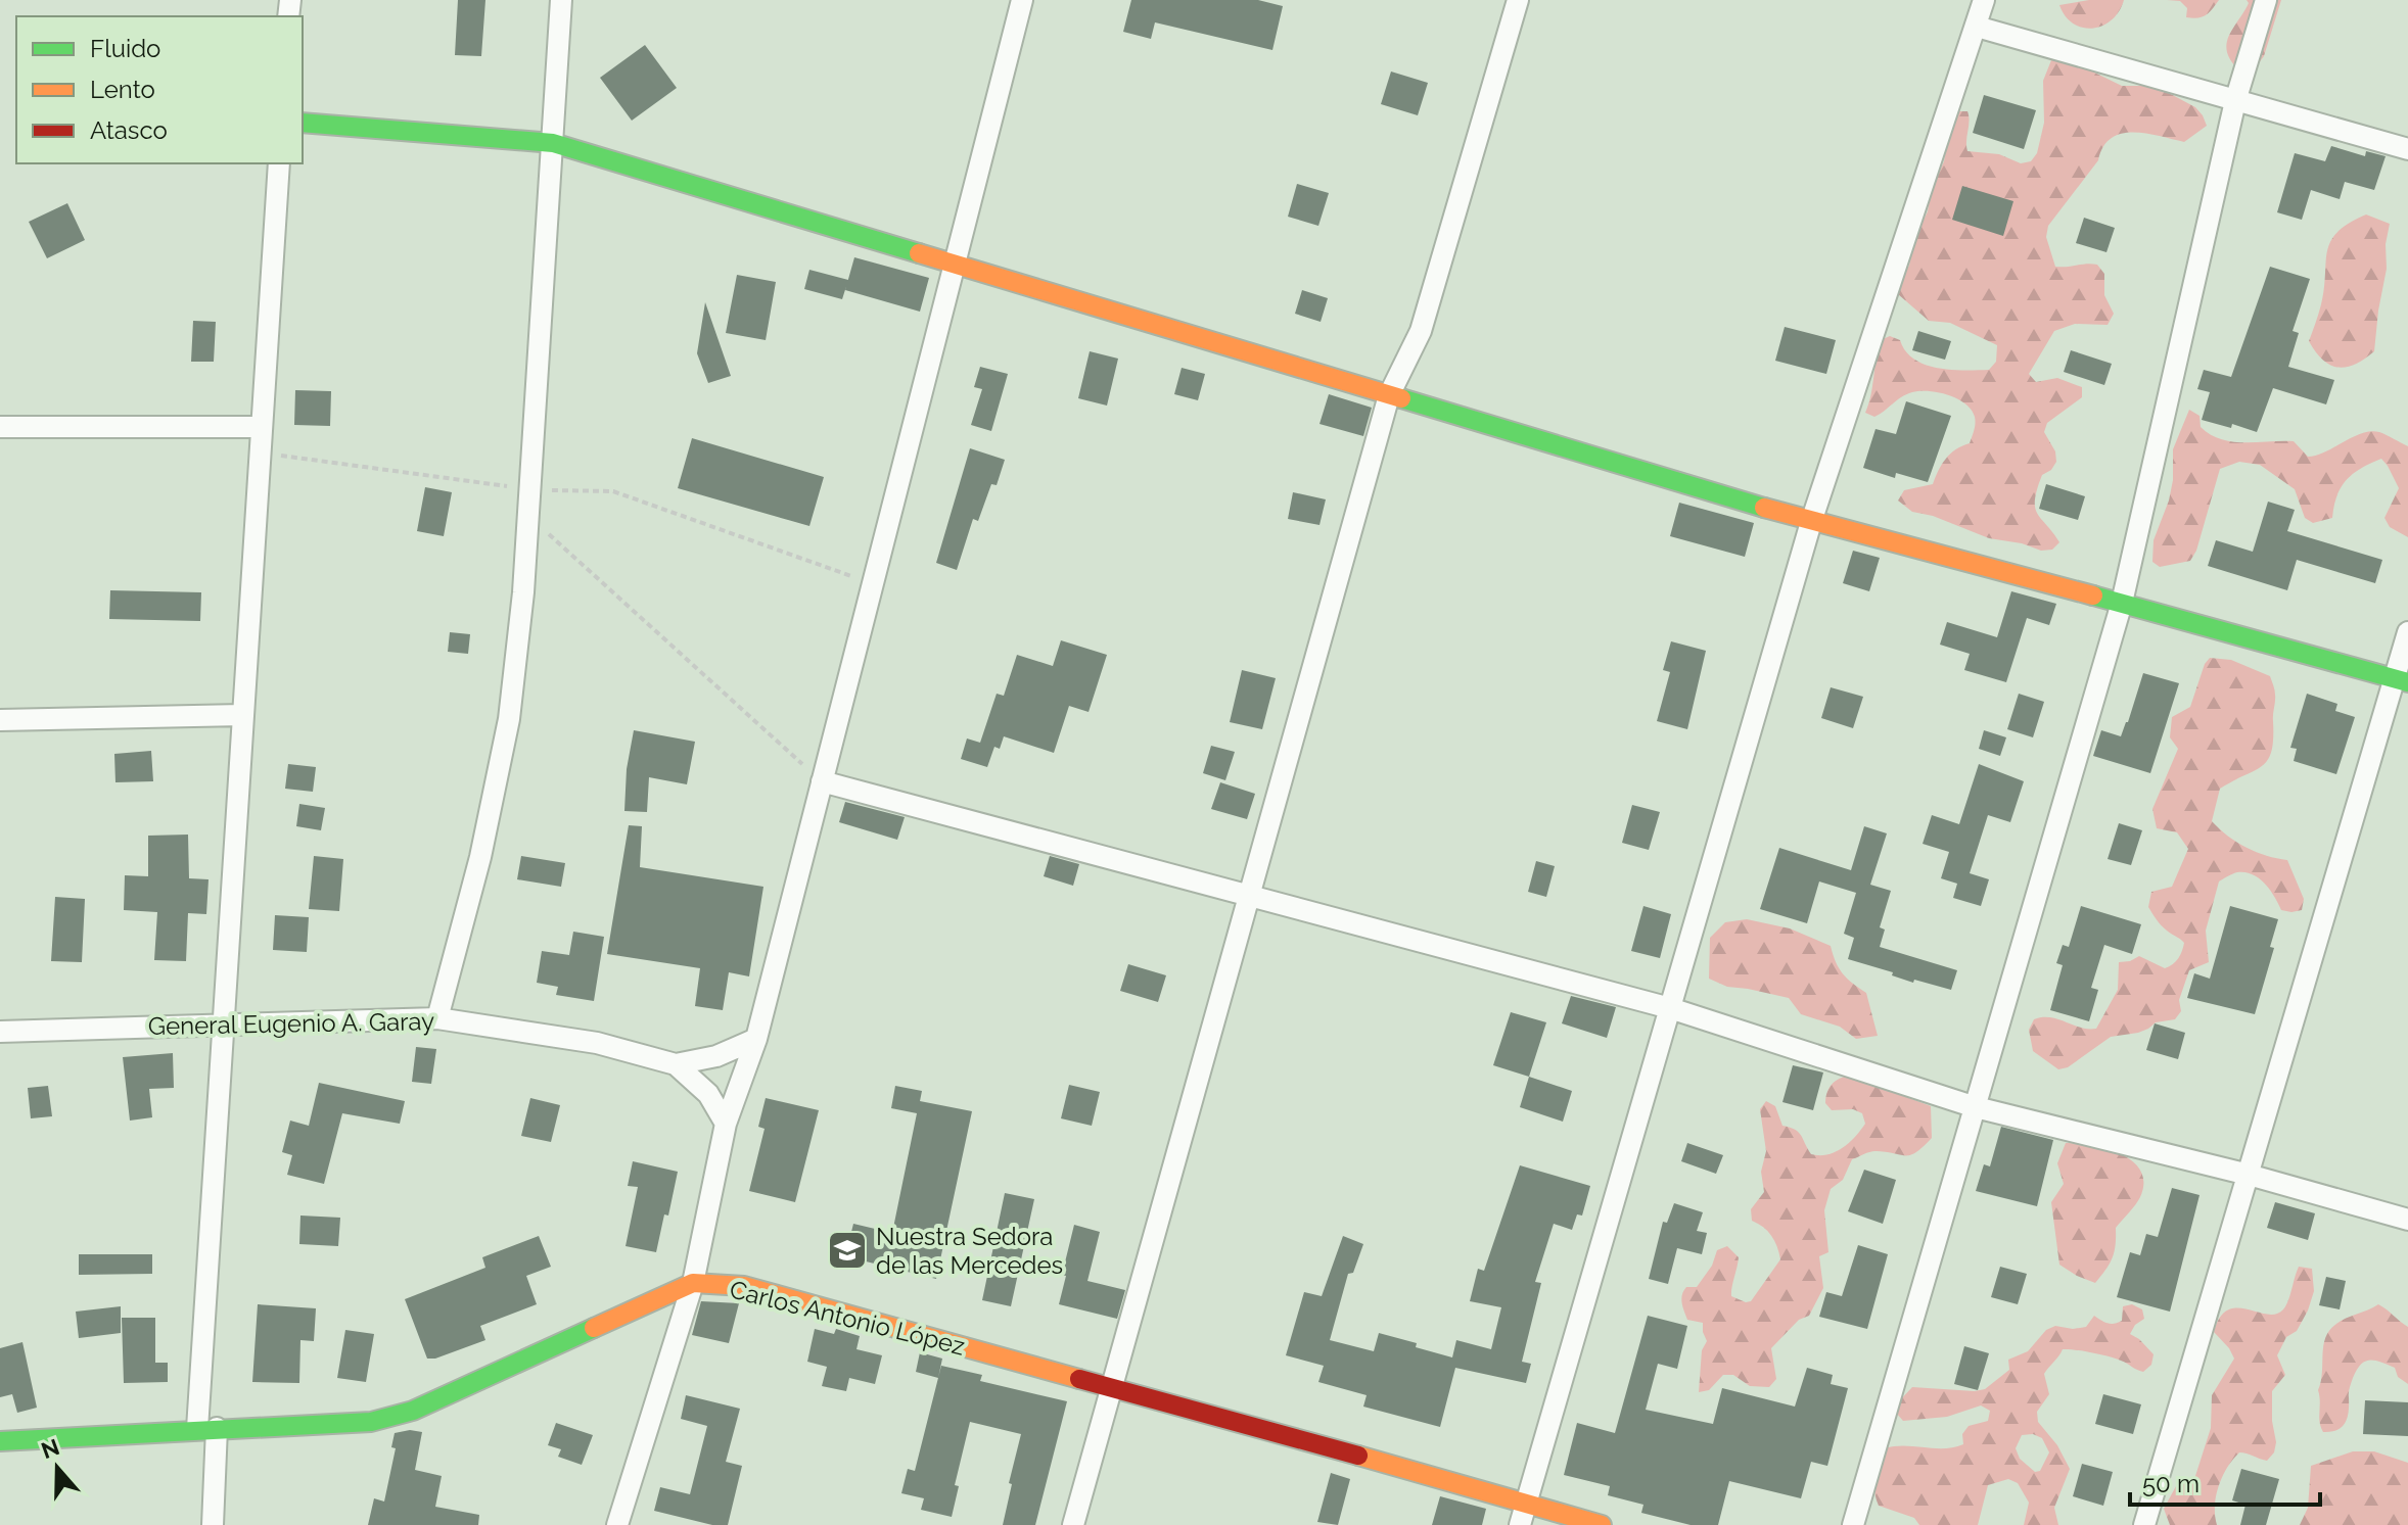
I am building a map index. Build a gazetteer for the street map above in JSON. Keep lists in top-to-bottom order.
{
  "streets": {
    "street": ["General Eugenio A. Garay", "Carlos Antonio López"]
  },
  "places": {
    "school or university": ["Nuestra Sedora de las Mercedes"]
  },
  "legend": ["Fluido", "Lento", "Atasco"],
  "scale_bar": "50 m",
  "north": "top"
}
